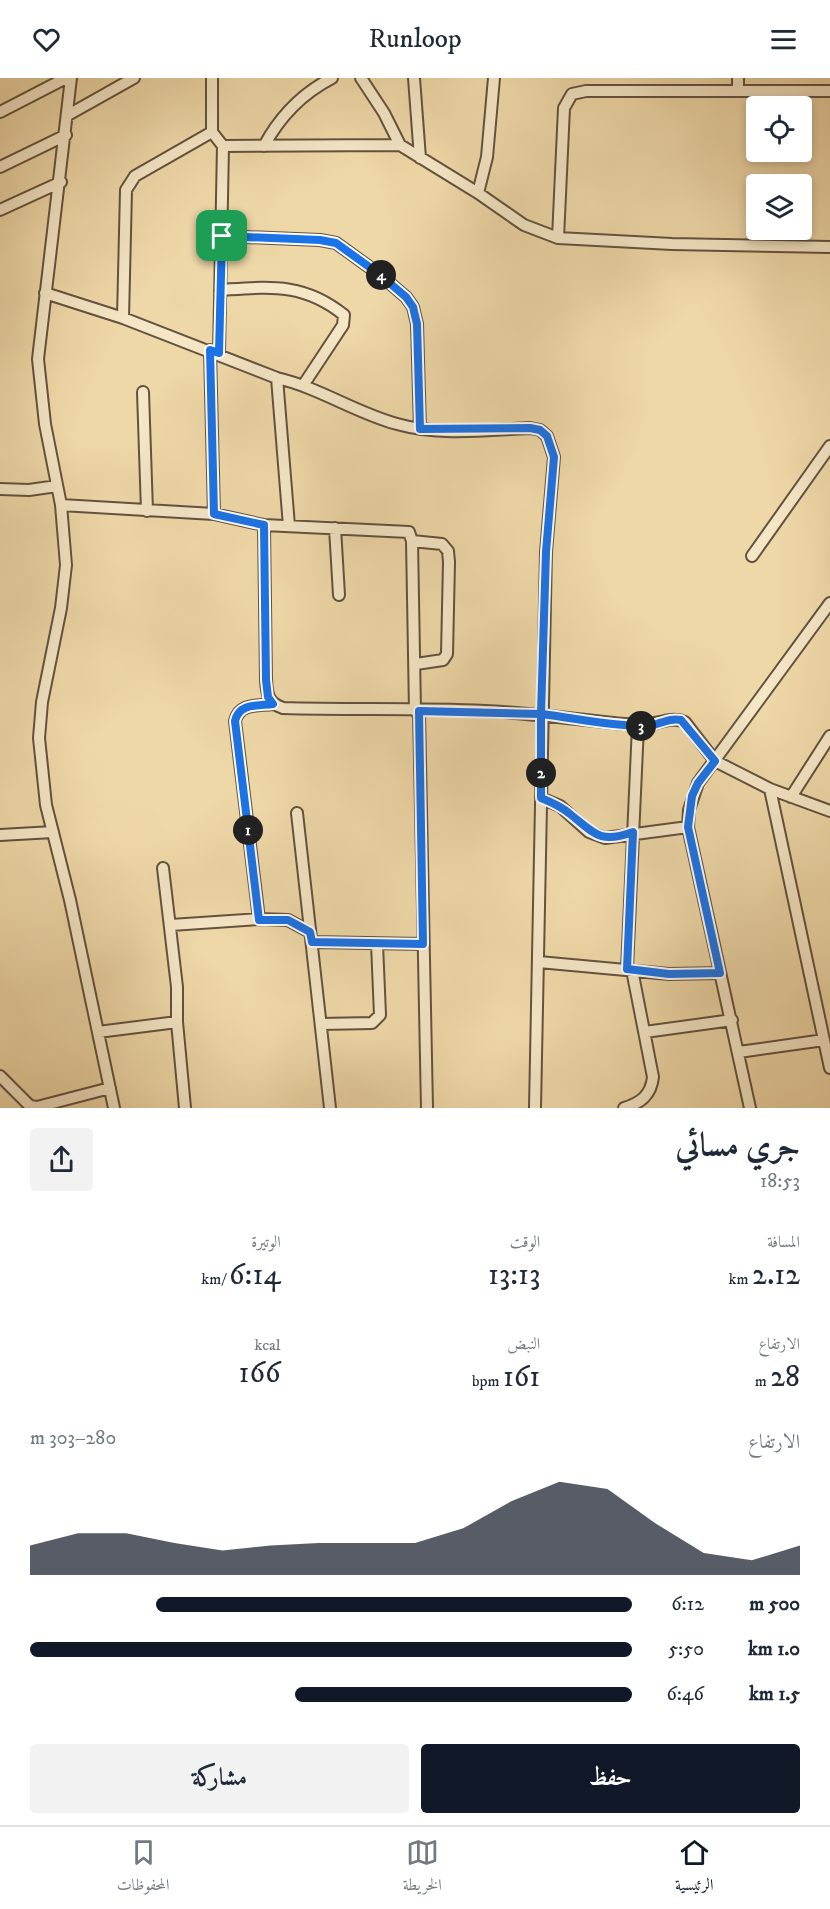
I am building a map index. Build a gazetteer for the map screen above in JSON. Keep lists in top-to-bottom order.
{
  "page": {
    "header": "Runloop",
    "pins": [
      "4",
      "3",
      "2",
      "1"
    ],
    "heading": ["جري مسائي", "18:53"],
    "stats": [
      ["المسافة", "2.12 km"],
      ["الوقت", "13:13"],
      ["الوتيرة", "6:14 /km"],
      ["الارتفاع", "28 m"],
      ["النبض", "161 bpm"],
      ["kcal", "166"]
    ],
    "chart": ["الارتفاع", "280–303 m"],
    "list": [
      {
        "name": "500 m",
        "note": "6:12"
      },
      {
        "name": "1.0 km",
        "note": "5:50"
      },
      {
        "name": "1.5 km",
        "note": "6:46"
      }
    ],
    "buttons": ["حفظ", "مشاركة"],
    "tabs": ["الرئيسية", "الخريطة", "المحفوظات"]
  }
}
